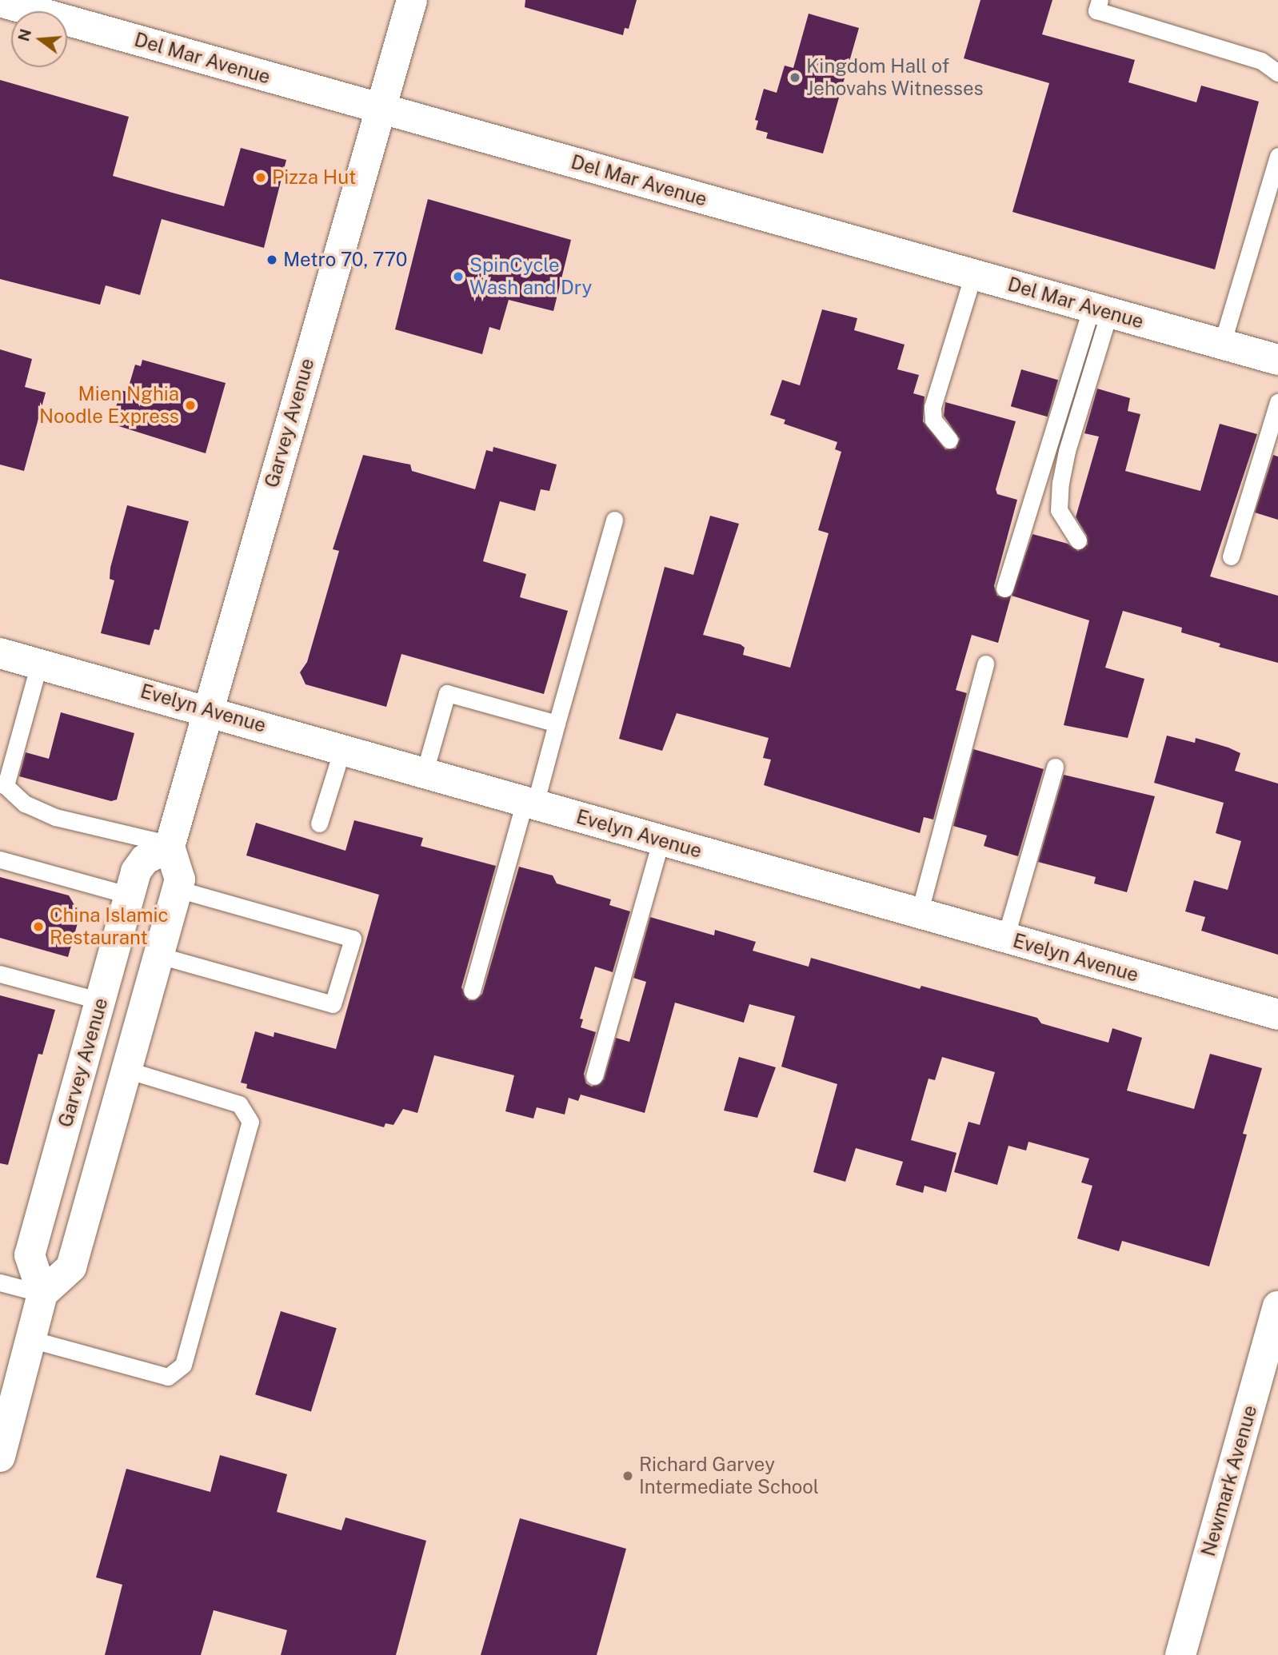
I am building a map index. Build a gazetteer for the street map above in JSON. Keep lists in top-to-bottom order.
{
  "streets": {
    "main road": [
      "Del Mar Avenue",
      "Garvey Avenue",
      "Evelyn Avenue",
      "Newmark Avenue"
    ]
  },
  "crossings": [
    ["Del Mar Avenue", "Garvey Avenue"],
    ["Garvey Avenue", "Evelyn Avenue"]
  ],
  "places": [
    "Kingdom Hall of Jehovahs Witnesses",
    "Pizza Hut",
    "Metro 70, 770",
    "SpinCycle Wash and Dry",
    "Mien Nghia Noodle Express",
    "China Islamic Restaurant",
    "Richard Garvey Intermediate School"
  ],
  "north": "left"
}
